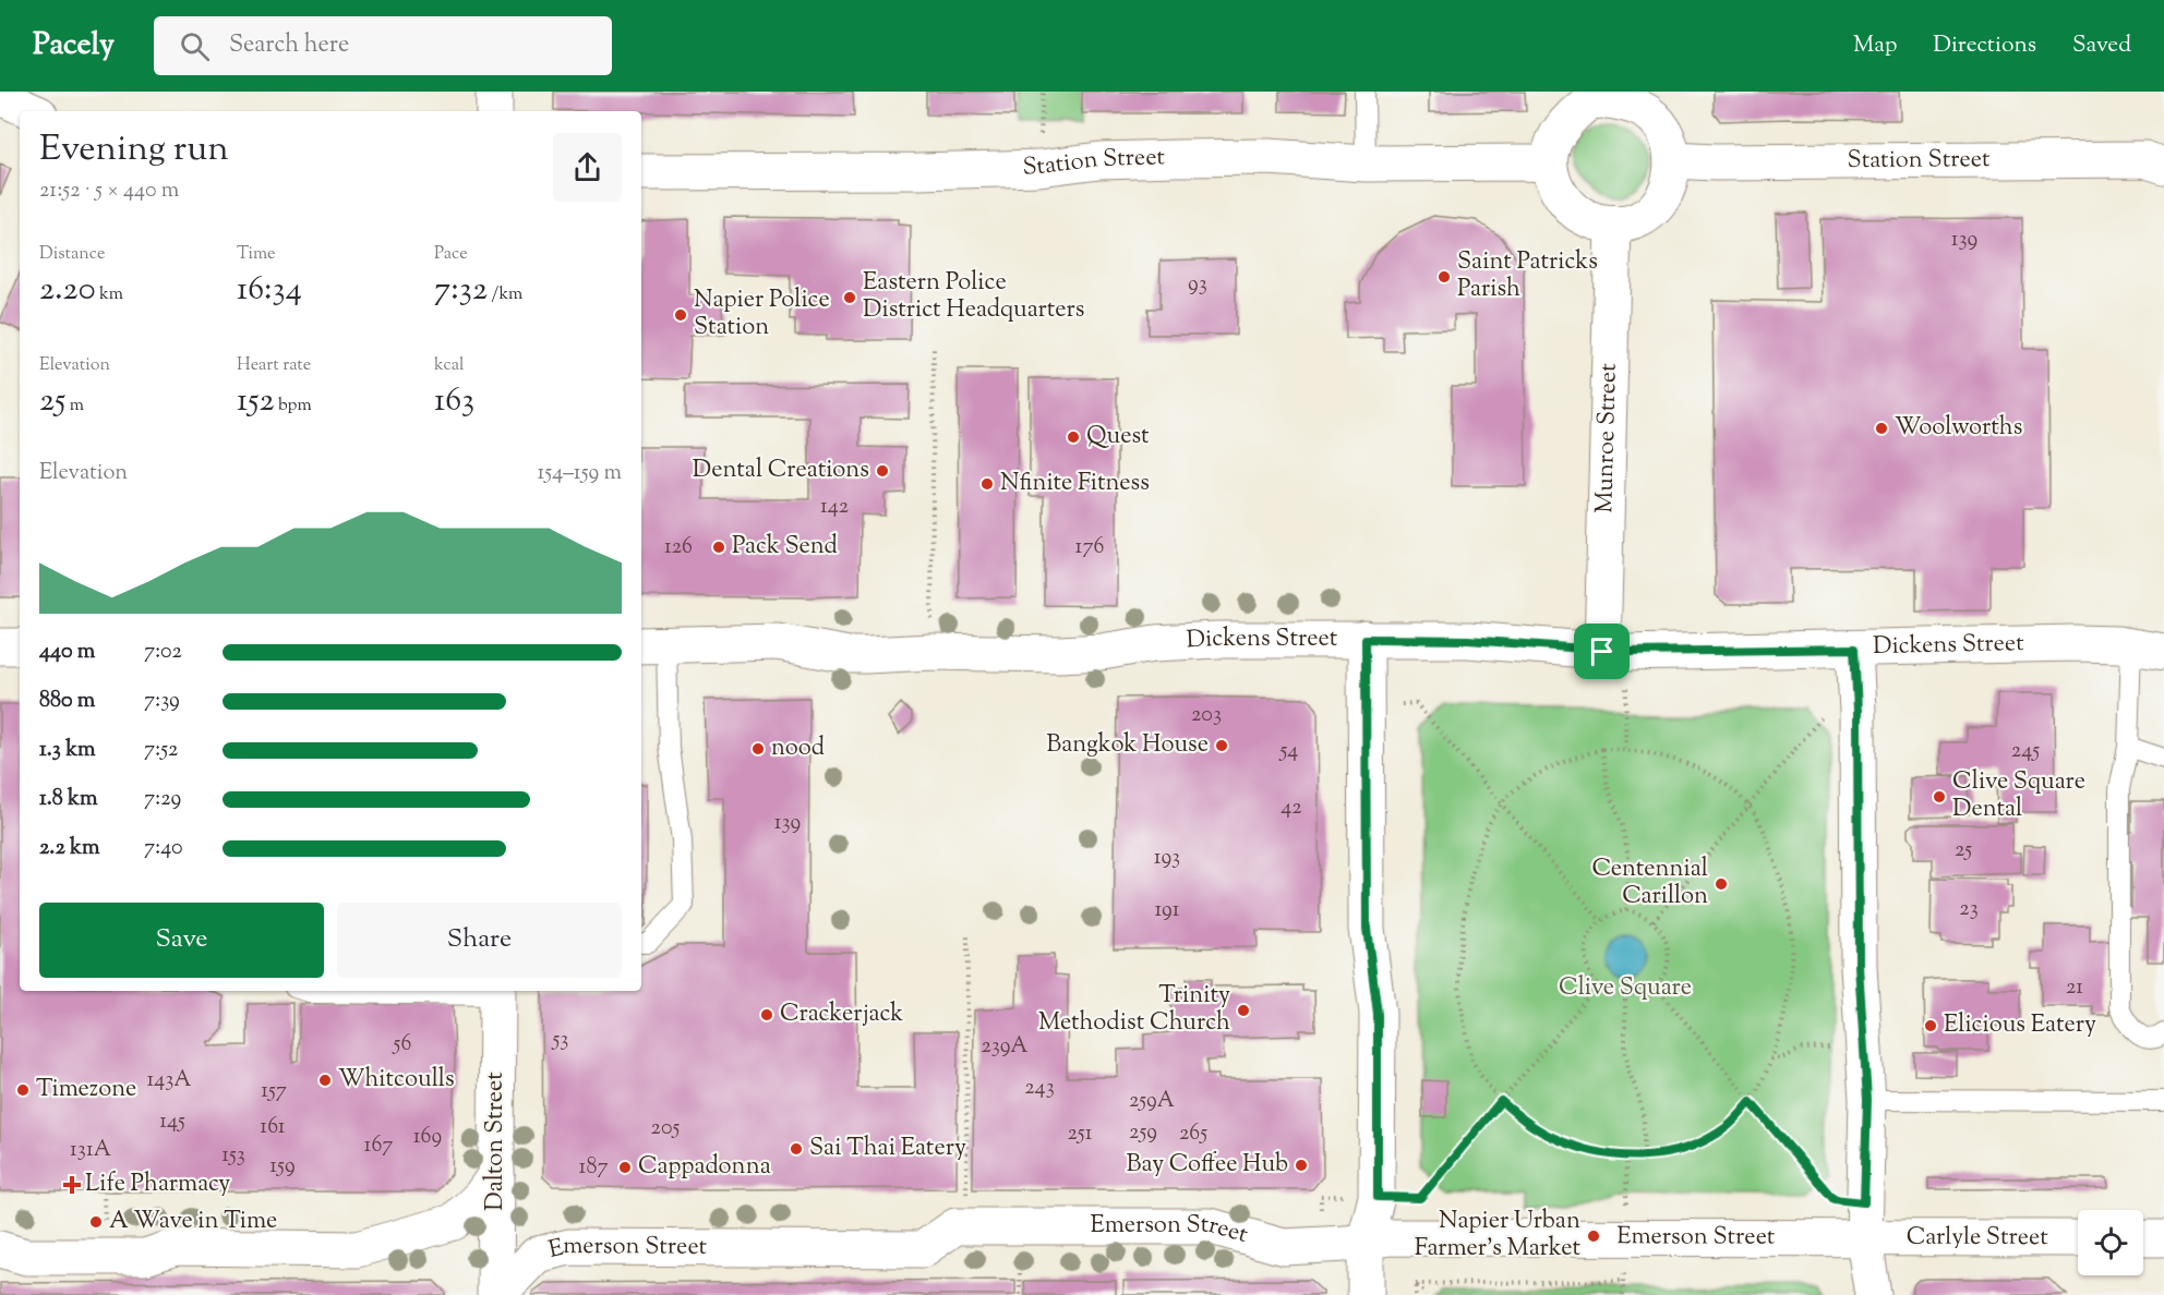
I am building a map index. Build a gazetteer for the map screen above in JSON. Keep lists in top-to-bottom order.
{
  "streets": {
    "street": [
      "Station Street",
      "Munroe Street",
      "Dickens Street",
      "Dalton Street",
      "Emerson Street",
      "Carlyle Street"
    ]
  },
  "crossings": [
    ["Station Street", "Munroe Street"],
    ["Munroe Street", "Dickens Street"],
    ["Dalton Street", "Emerson Street"],
    ["Emerson Street", "Carlyle Street"]
  ],
  "parks": ["Clive Square"],
  "places": {
    "other": [
      "Saint Patricks Parish",
      "Eastern Police District Headquarters",
      "Napier Police Station",
      "Woolworths",
      "Quest",
      "Dental Creations",
      "Nfinite Fitness",
      "Pack Send",
      "Bangkok House",
      "nood",
      "Clive Square Dental",
      "Centennial Carillon",
      "Trinity Methodist Church",
      "Crackerjack",
      "Elicious Eatery",
      "Whitcoulls",
      "Timezone",
      "Sai Thai Eatery",
      "Bay Coffee Hub",
      "Cappadonna",
      "A Wave in Time",
      "Napier Urban Farmer's Market"
    ],
    "health": ["Life Pharmacy"]
  },
  "house_numbers": [
    "139",
    "93",
    "142",
    "126",
    "176",
    "203",
    "54",
    "245",
    "42",
    "139",
    "25",
    "193",
    "23",
    "191",
    "21",
    "53",
    "56",
    "239A",
    "143A",
    "243",
    "157",
    "259A",
    "145",
    "161",
    "205",
    "259",
    "251",
    "265",
    "169",
    "167",
    "131A",
    "153",
    "159",
    "187"
  ],
  "page": {
    "header": "Pacely",
    "search": "Search here",
    "nav": ["Map", "Directions", "Saved"],
    "heading": ["Evening run", "21:52 · 5 × 440 m"],
    "stats": [
      ["Distance", "2.20 km"],
      ["Time", "16:34"],
      ["Pace", "7:32 /km"],
      ["Elevation", "25 m"],
      ["Heart rate", "152 bpm"],
      ["kcal", "163"]
    ],
    "chart": ["Elevation", "154–159 m"],
    "list": [
      {
        "name": "440 m",
        "note": "7:02"
      },
      {
        "name": "880 m",
        "note": "7:39"
      },
      {
        "name": "1.3 km",
        "note": "7:52"
      },
      {
        "name": "1.8 km",
        "note": "7:29"
      },
      {
        "name": "2.2 km",
        "note": "7:40"
      }
    ],
    "buttons": ["Save", "Share"]
  }
}
